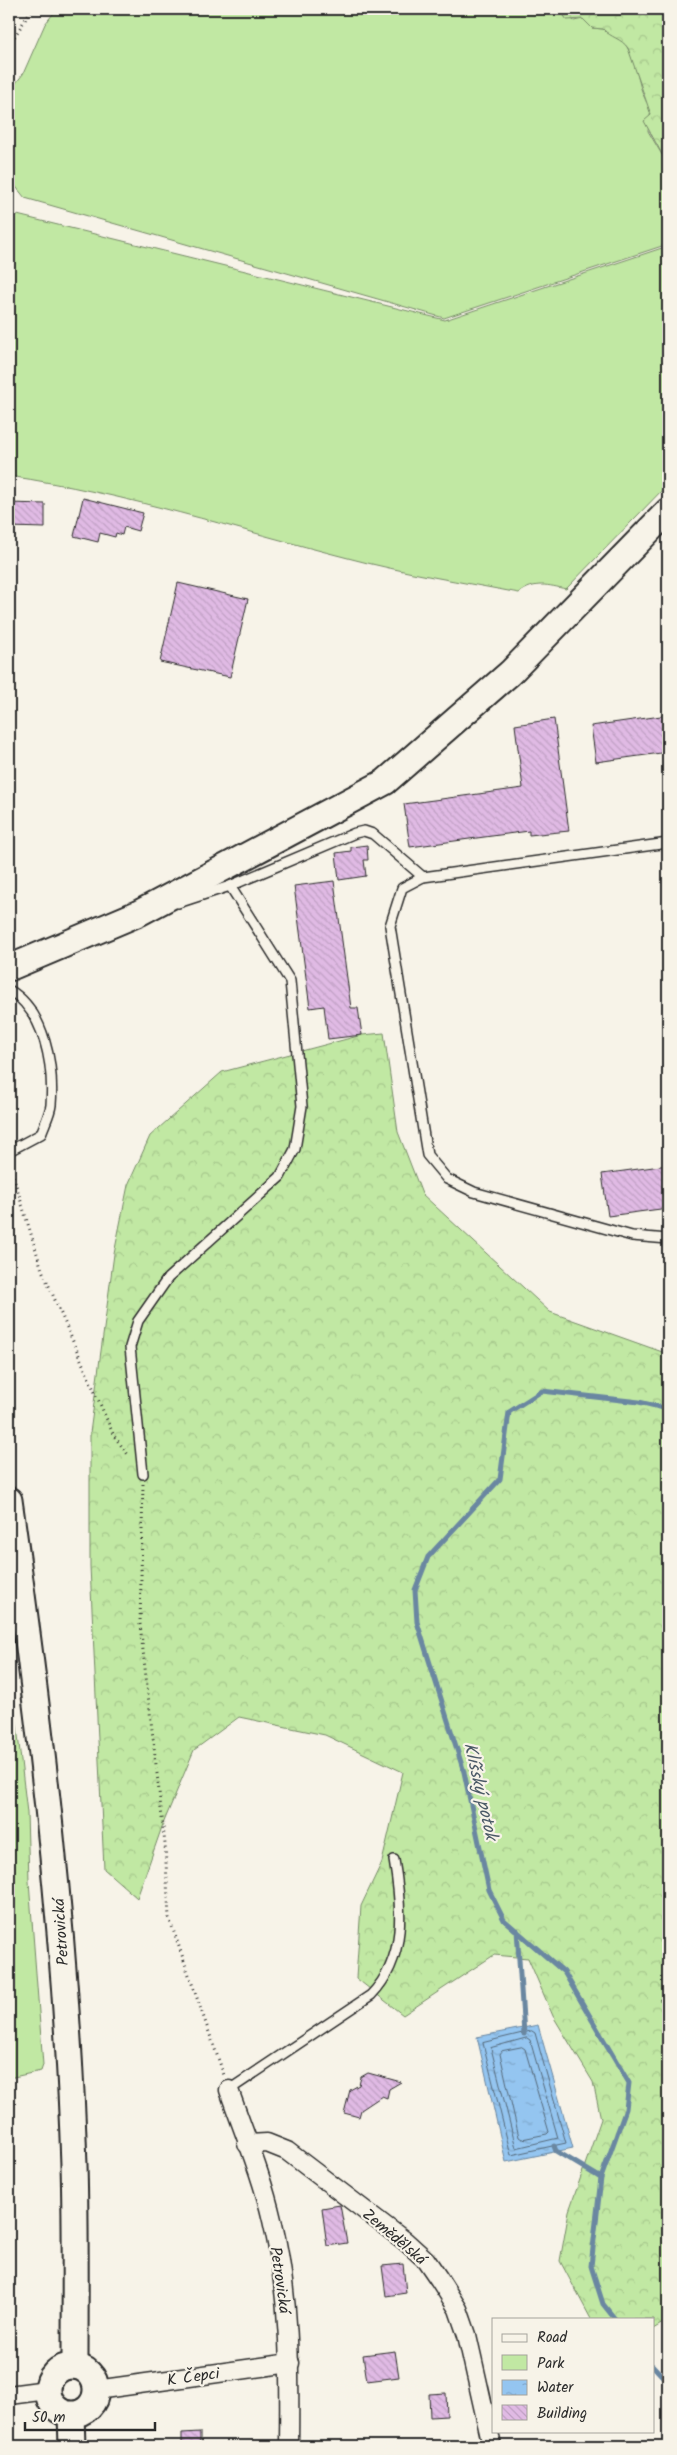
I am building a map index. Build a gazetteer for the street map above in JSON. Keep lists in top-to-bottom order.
{
  "streets": {
    "main road": ["Petrovická"],
    "street": ["Zemědělská", "K Čepci"]
  },
  "crossings": [
    ["Petrovická", "Zemědělská"],
    ["Petrovická", "K Čepci"]
  ],
  "water": ["Klíšský potok"],
  "legend": [
    "Road",
    "Park",
    "Water",
    "Building"
  ],
  "scale_bar": "50 m"
}
